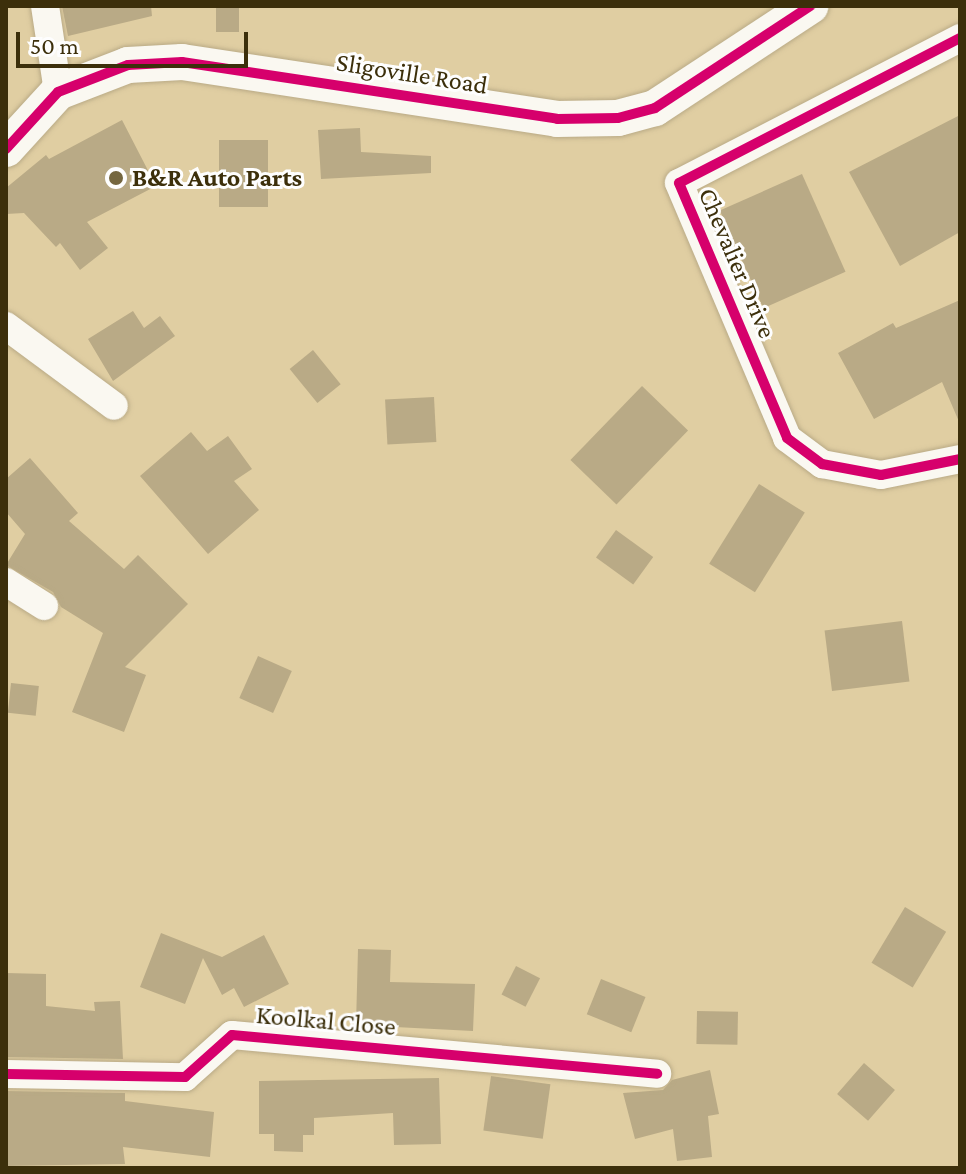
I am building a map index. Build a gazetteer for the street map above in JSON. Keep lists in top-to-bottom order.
{
  "streets": {
    "street": ["Sligoville Road", "Chevalier Drive", "Koolkal Close"]
  },
  "places": ["B&R Auto Parts"],
  "scale_bar": "50 m"
}
